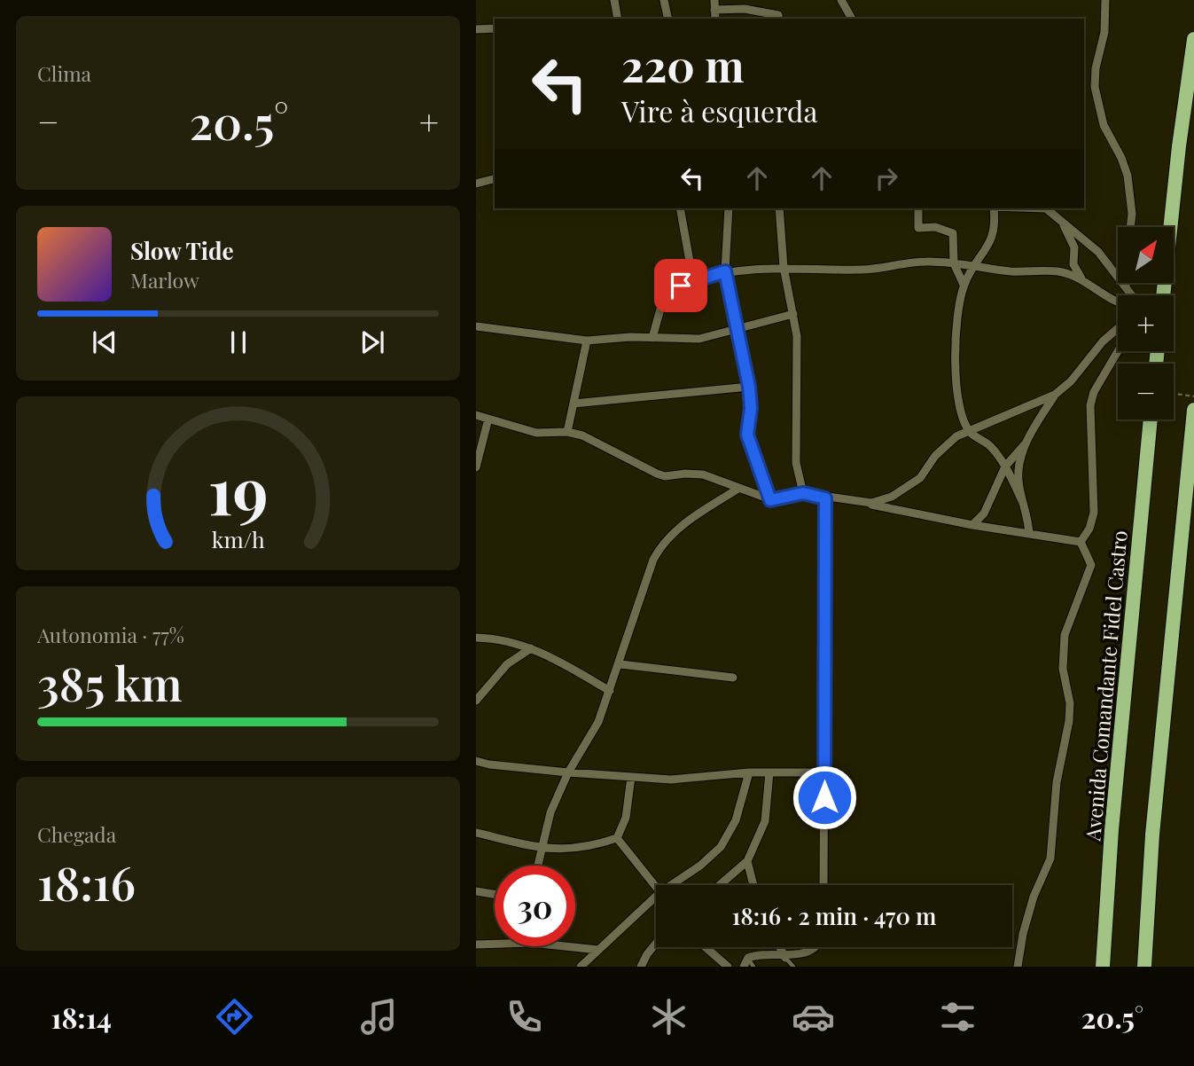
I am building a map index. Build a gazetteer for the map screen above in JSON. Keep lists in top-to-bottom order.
{
  "streets": {
    "highway": ["Avenida Comandante Fidel Castro"]
  },
  "north": "top right",
  "page": {
    "tile": [
      "Clima",
      ["Autonomia · 77%", "385 km"],
      ["Chegada", "18:16"]
    ],
    "turn": ["220 m", "Vire à esquerda"],
    "heat": ["−", "20.5°", "+"],
    "song": ["Slow Tide", "Marlow"],
    "map_buttons": ["+", "−"],
    "limit": "30",
    "trip": "18:16 · 2 min · 470 m",
    "tabs": ["18:14", "20.5°"],
    "gauge": ["19", "km/h"]
  }
}
